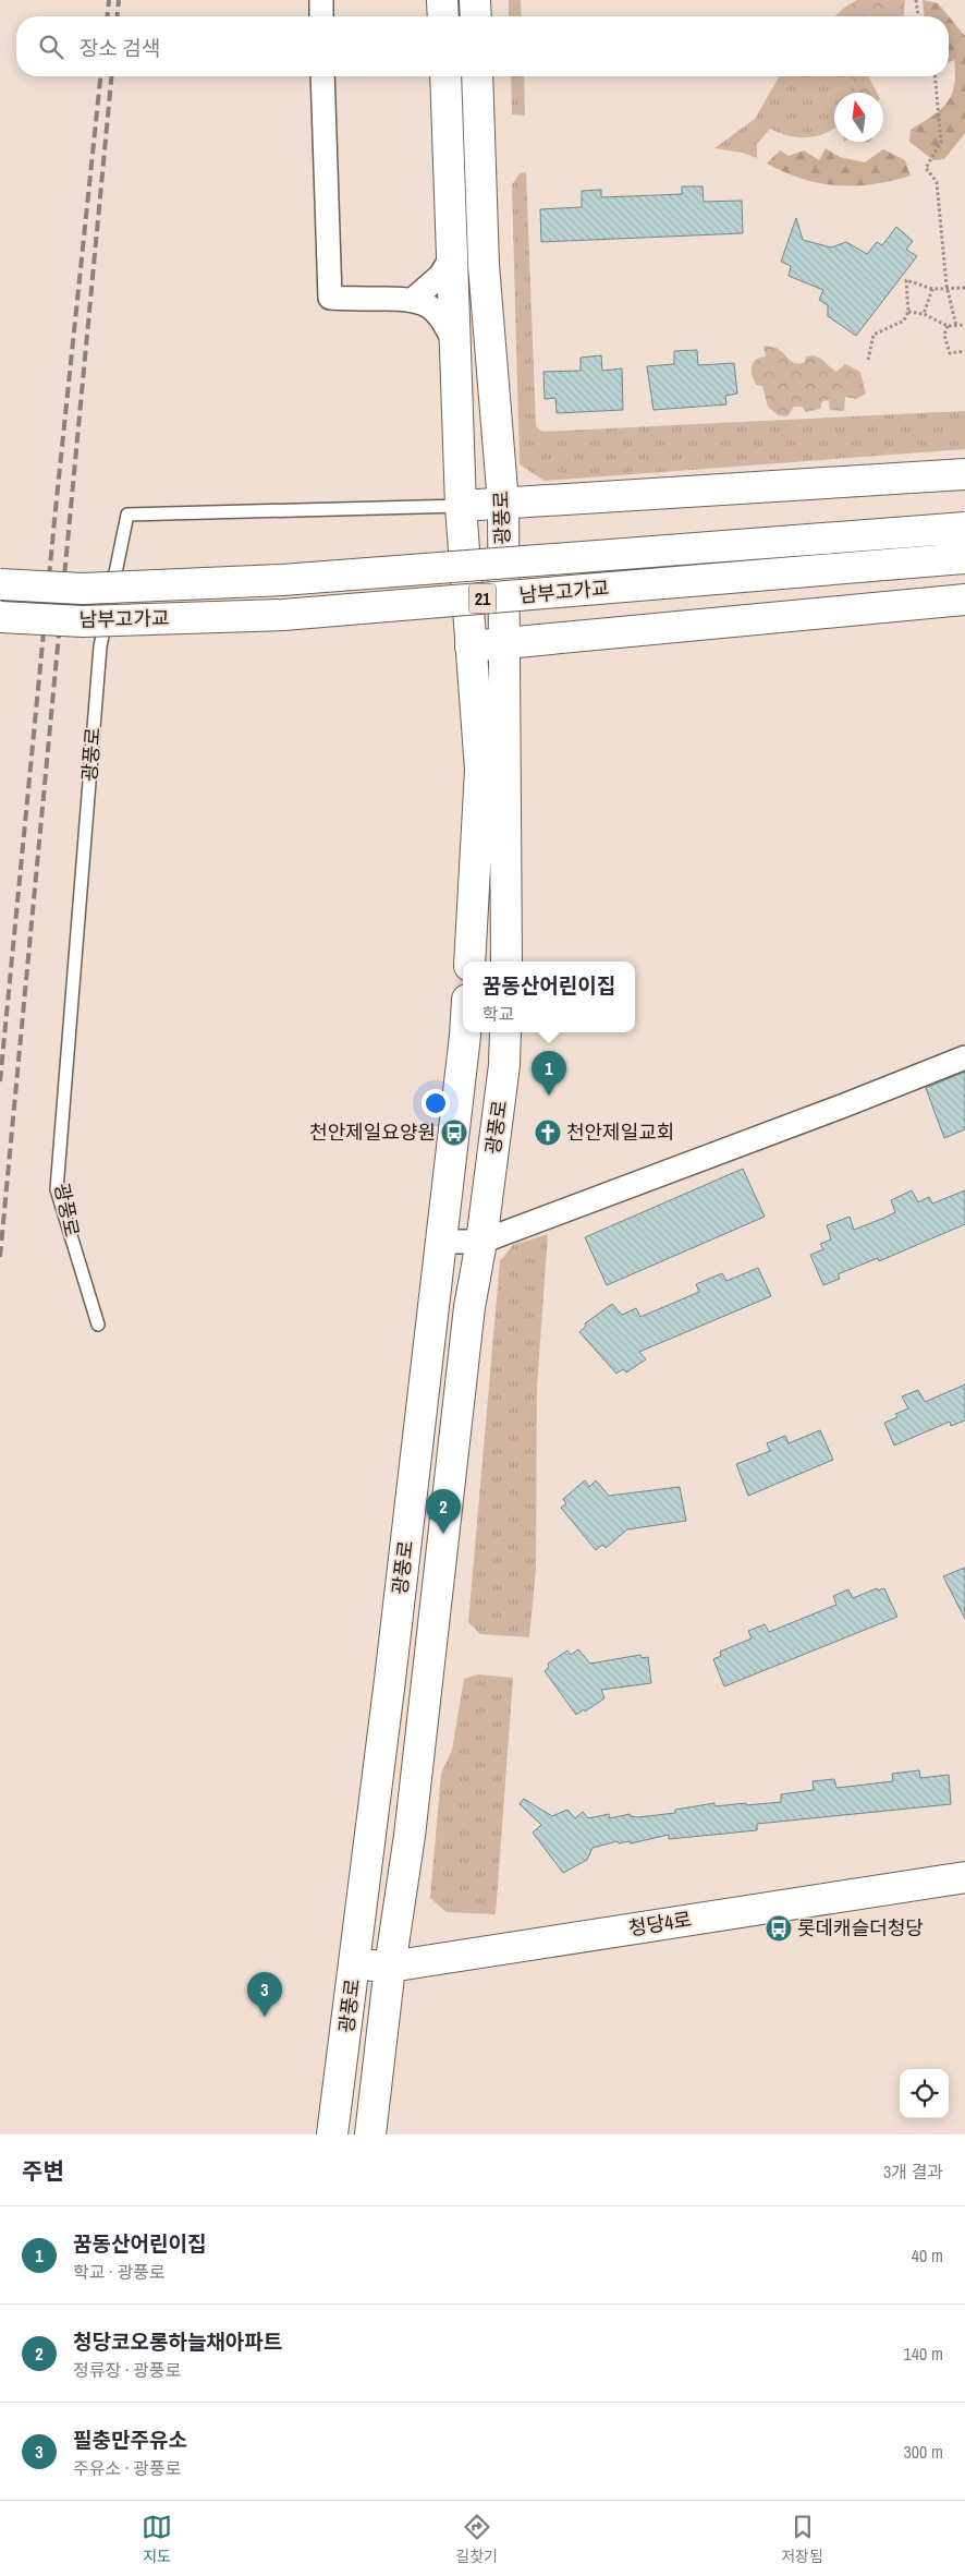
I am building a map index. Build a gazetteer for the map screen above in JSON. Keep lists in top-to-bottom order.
{
  "streets": {
    "main road": [
      "광풍로",
      "남부고가교",
      "21",
      "청당4로"
    ]
  },
  "crossings": [
    ["광풍로", "청당4로"]
  ],
  "places": {
    "bus stop": ["천안제일요양원", "롯데캐슬더청당"],
    "church": ["천안제일교회"]
  },
  "north": "top",
  "page": {
    "search": "장소 검색",
    "popup": ["꿈동산어린이집", "학교"],
    "pins": ["1", "2", "3"],
    "heading": ["주변", "3개 결과"],
    "list": [
      {
        "mark": "1",
        "name": "꿈동산어린이집",
        "note": "학교 · 광풍로",
        "value": "40 m"
      },
      {
        "mark": "2",
        "name": "청당코오롱하늘채아파트",
        "note": "정류장 · 광풍로",
        "value": "140 m"
      },
      {
        "mark": "3",
        "name": "필충만주유소",
        "note": "주유소 · 광풍로",
        "value": "300 m"
      }
    ],
    "nav": ["지도", "길찾기", "저장됨"]
  }
}
